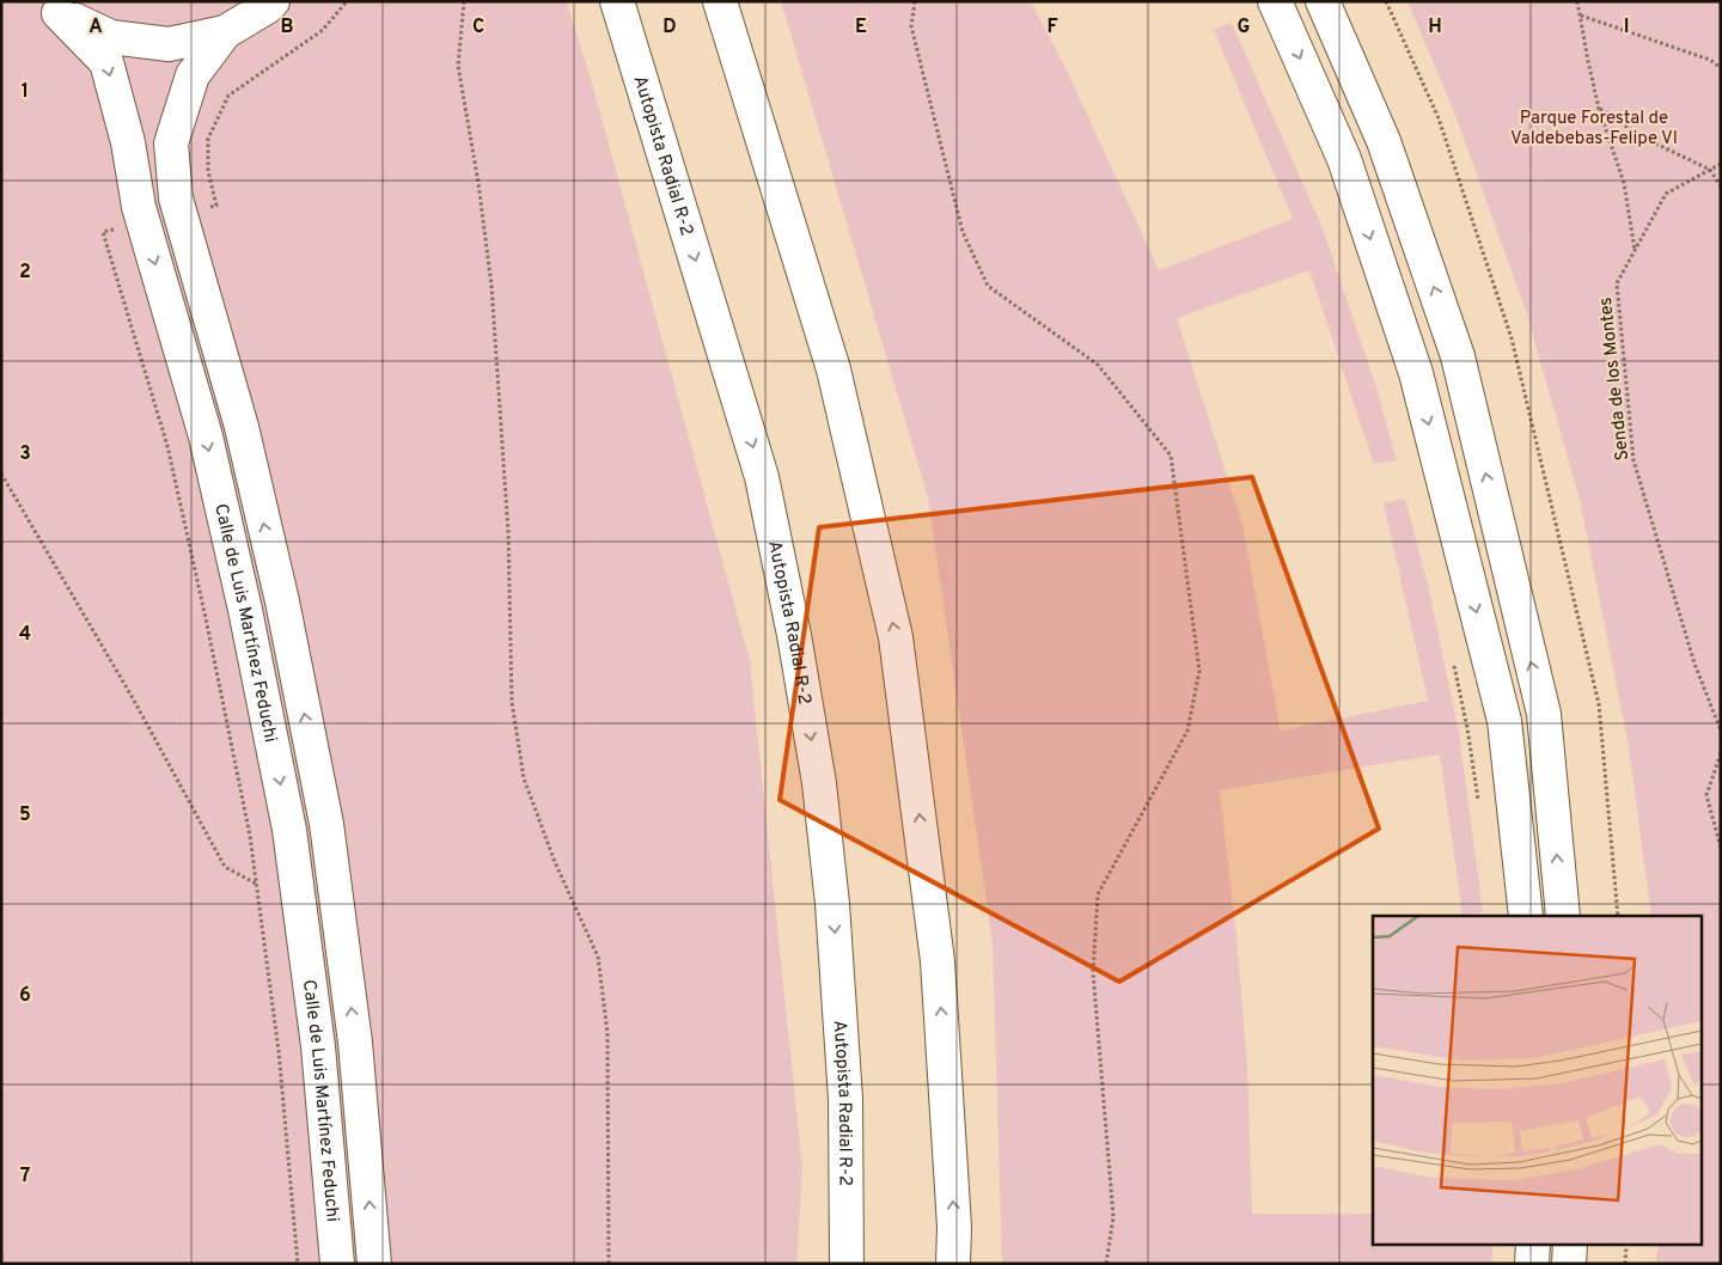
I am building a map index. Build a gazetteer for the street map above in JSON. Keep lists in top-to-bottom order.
{
  "streets": {
    "main road": ["Autopista Radial R-2", "Calle de Luis Martínez Feduchi"],
    "path": ["Senda de los Montes"]
  },
  "parks": ["Parque Forestal de Valdebebas-Felipe VI"],
  "grid": {
    "columns": [
      "A",
      "B",
      "C",
      "D",
      "E",
      "F",
      "G",
      "H",
      "I"
    ],
    "rows": [
      "1",
      "2",
      "3",
      "4",
      "5",
      "6",
      "7"
    ]
  }
}
